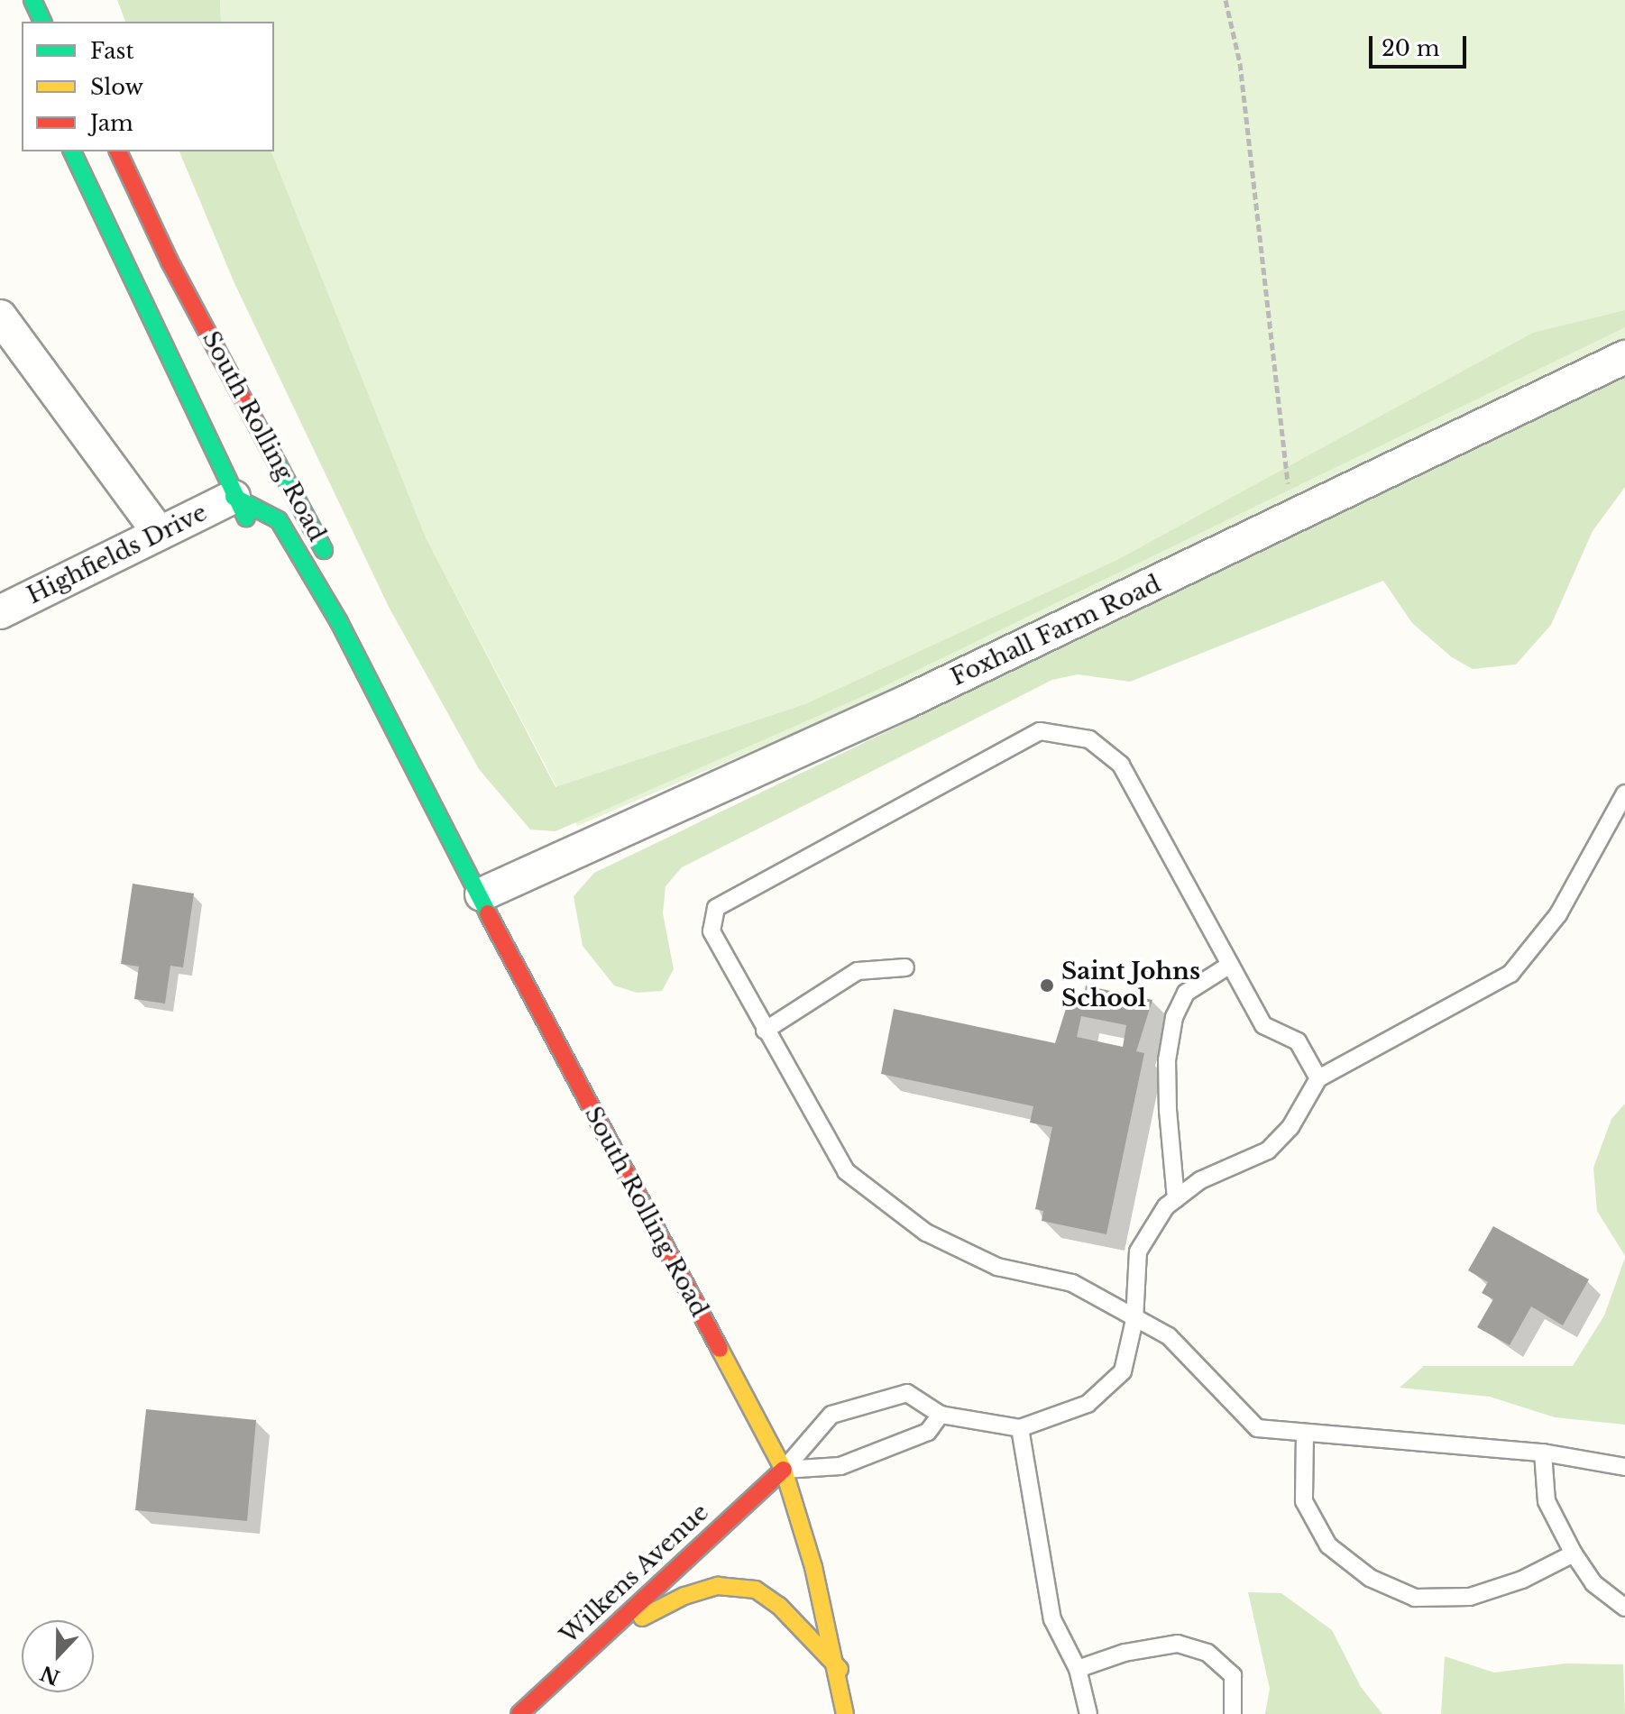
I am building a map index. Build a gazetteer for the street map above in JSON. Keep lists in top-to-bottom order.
{
  "streets": {
    "main road": ["South Rolling Road", "Wilkens Avenue"],
    "street": ["Highfields Drive", "Foxhall Farm Road"]
  },
  "crossings": [
    ["South Rolling Road", "Highfields Drive"],
    ["South Rolling Road", "Foxhall Farm Road"],
    ["South Rolling Road", "Wilkens Avenue"]
  ],
  "places": ["Saint Johns School"],
  "legend": ["Fast", "Slow", "Jam"],
  "scale_bar": "20 m",
  "north": "bottom"
}
